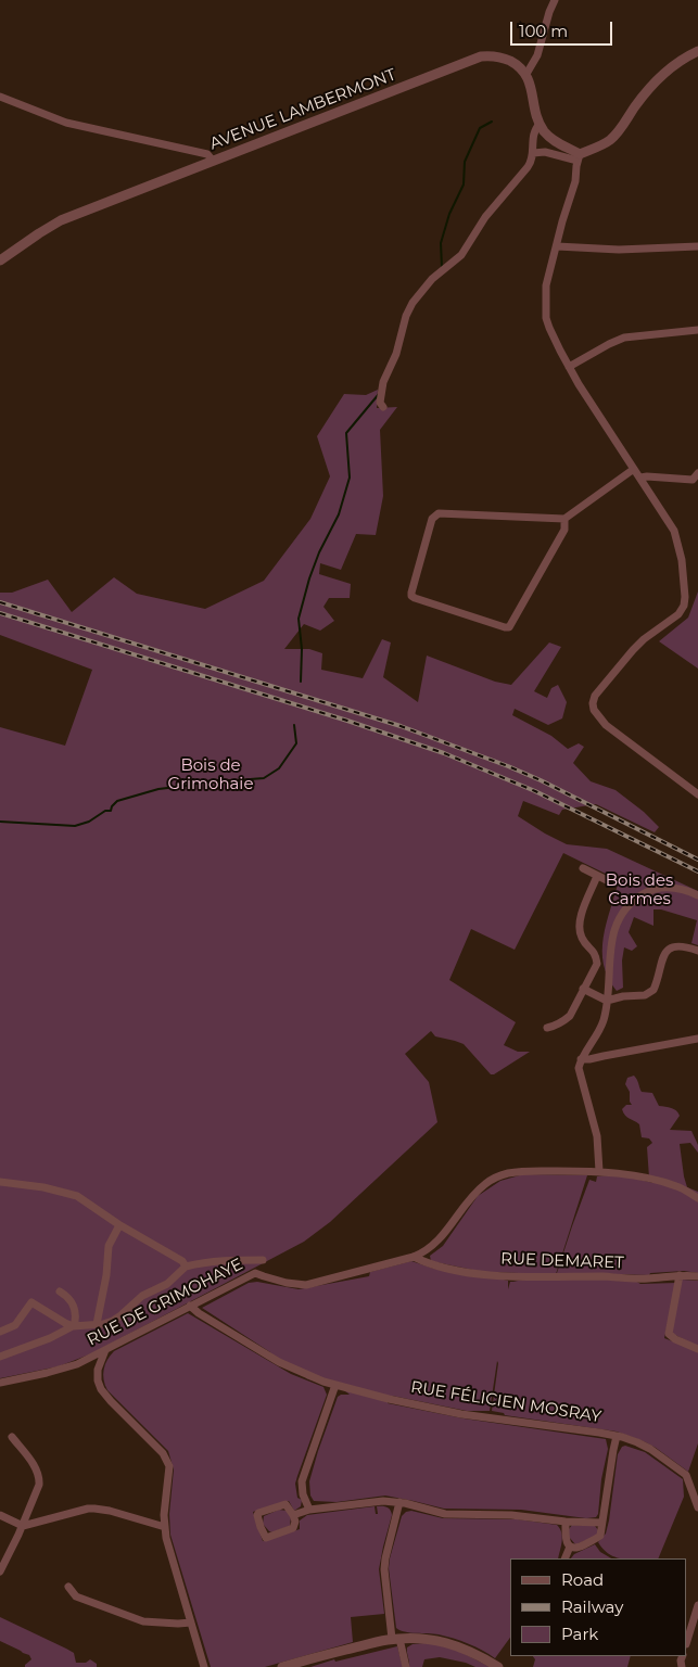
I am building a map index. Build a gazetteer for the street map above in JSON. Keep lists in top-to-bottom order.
{
  "streets": {
    "street": [
      "AVENUE LAMBERMONT",
      "RUE DEMARET",
      "RUE DE GRIMOHAYE",
      "RUE FÉLICIEN MOSRAY"
    ]
  },
  "crossings": [
    ["RUE DEMARET", "RUE DE GRIMOHAYE"],
    ["RUE DE GRIMOHAYE", "RUE FÉLICIEN MOSRAY"]
  ],
  "parks": ["Bois de Grimohaie", "Bois des Carmes"],
  "legend": ["Road", "Railway", "Park"],
  "scale_bar": "100 m"
}
